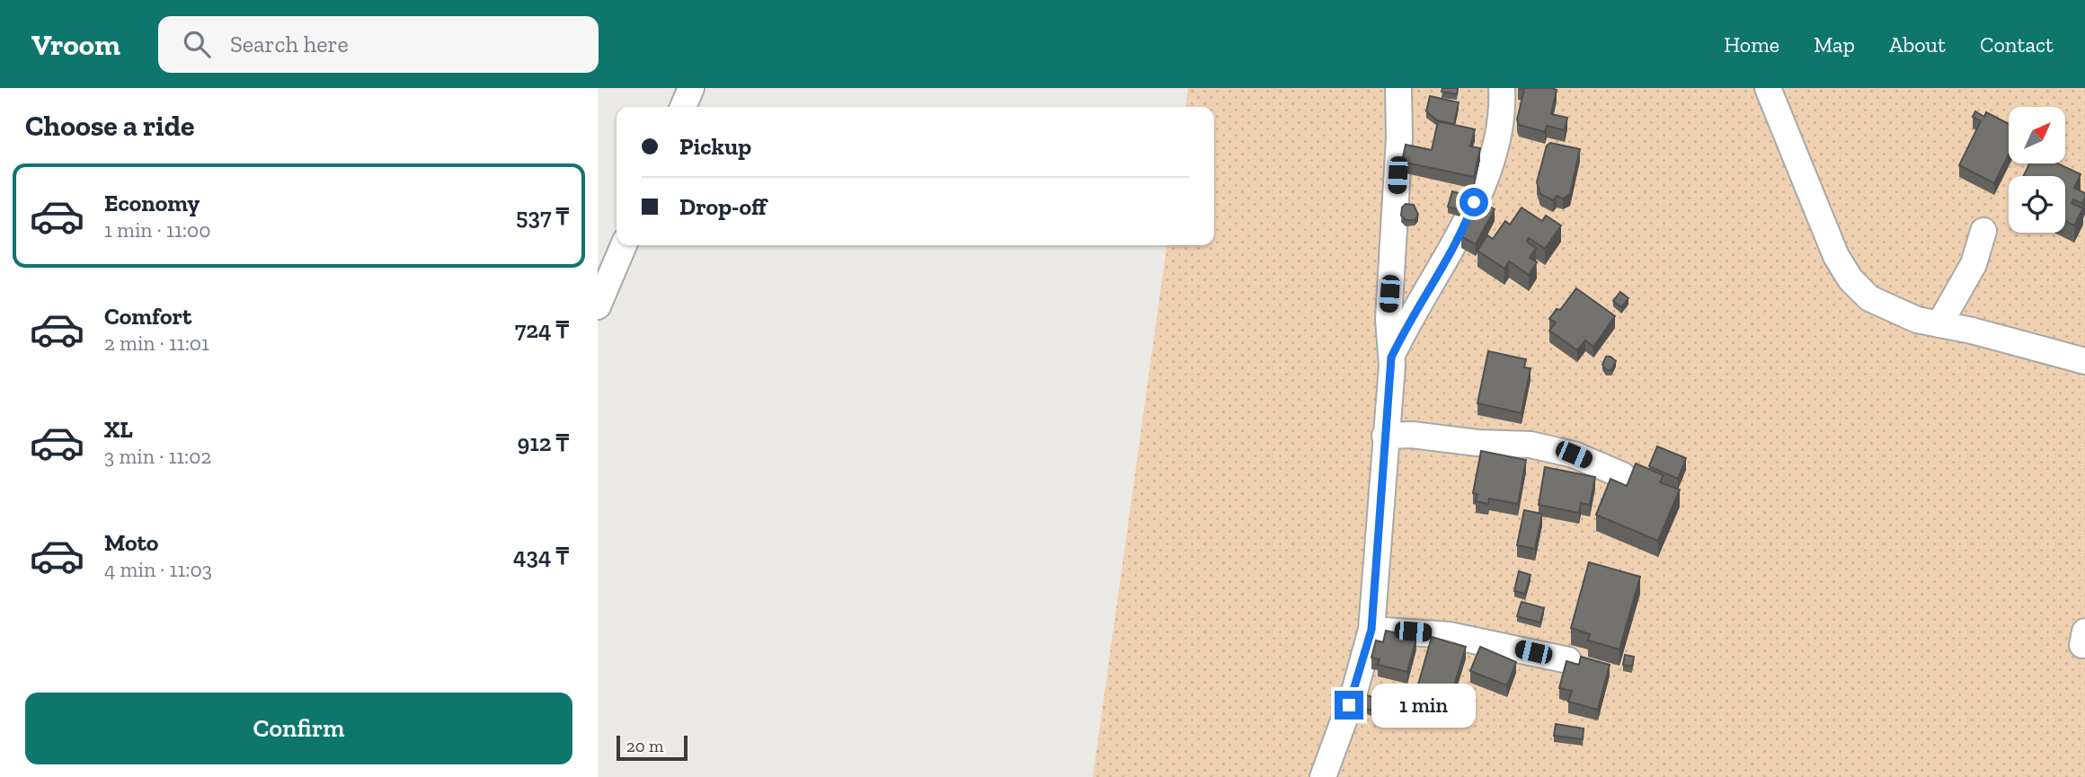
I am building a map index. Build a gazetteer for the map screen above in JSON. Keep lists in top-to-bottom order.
{
  "scale_bar": "20 m",
  "north": "top right",
  "page": {
    "header": "Vroom",
    "search": "Search here",
    "nav": [
      "Home",
      "Map",
      "About",
      "Contact"
    ],
    "heading": "Choose a ride",
    "banner": ["Pickup", "Drop-off"],
    "list": [
      {
        "name": "Economy",
        "note": "1 min · 11:00",
        "value": "537 ₸"
      },
      {
        "name": "Comfort",
        "note": "2 min · 11:01",
        "value": "724 ₸"
      },
      {
        "name": "XL",
        "note": "3 min · 11:02",
        "value": "912 ₸"
      },
      {
        "name": "Moto",
        "note": "4 min · 11:03",
        "value": "434 ₸"
      }
    ],
    "buttons": "Confirm",
    "bubble": "1 min",
    "scale": "20 m"
  }
}
